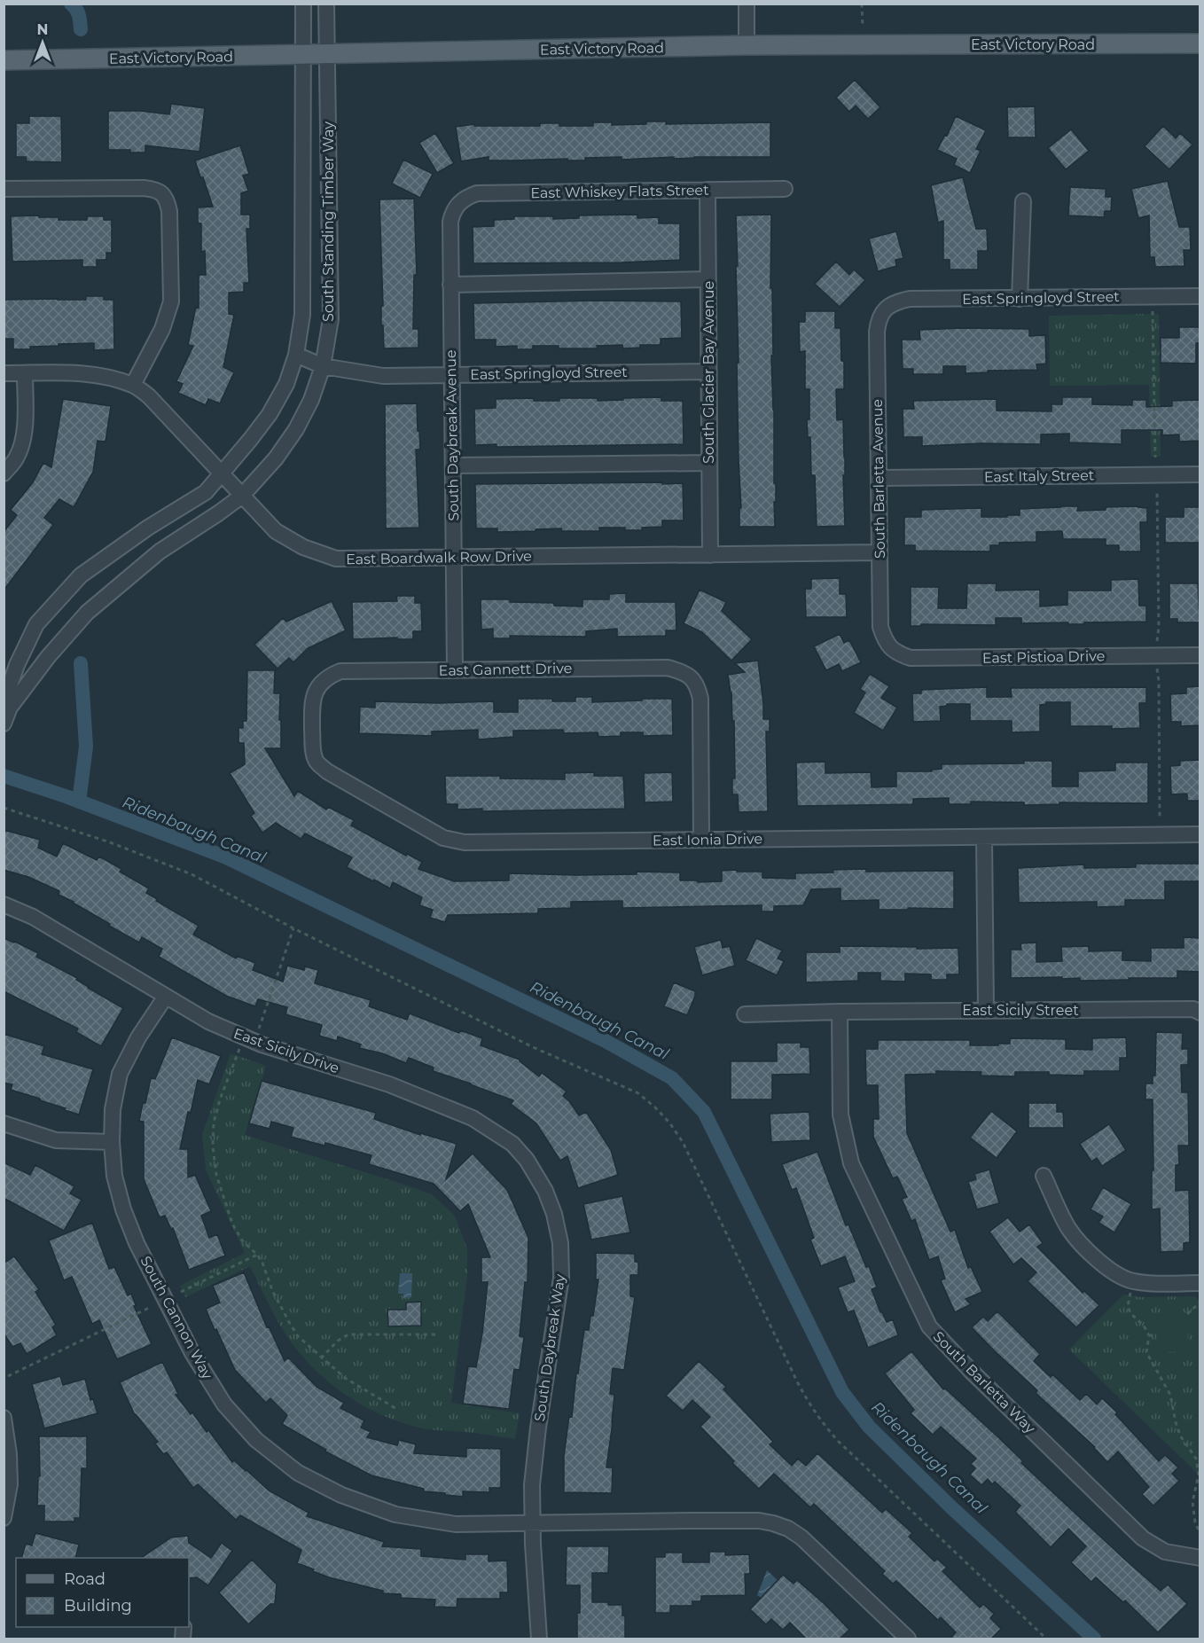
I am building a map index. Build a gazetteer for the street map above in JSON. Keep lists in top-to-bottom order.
{
  "streets": {
    "main road": ["East Victory Road"],
    "street": [
      "East Whiskey Flats Street",
      "South Standing Timber Way",
      "East Springloyd Street",
      "South Glacier Bay Avenue",
      "South Daybreak Avenue",
      "East Italy Street",
      "South Barletta Avenue",
      "East Boardwalk Row Drive",
      "East Pistioa Drive",
      "East Gannett Drive",
      "East Ionia Drive",
      "East Sicily Street",
      "East Sicily Drive",
      "South Cannon Way",
      "South Daybreak Way",
      "South Barletta Way"
    ]
  },
  "crossings": [
    ["East Victory Road", "South Standing Timber Way"],
    ["East Whiskey Flats Street", "South Glacier Bay Avenue"],
    ["East Whiskey Flats Street", "South Daybreak Avenue"],
    ["South Standing Timber Way", "East Springloyd Street"],
    ["South Standing Timber Way", "East Boardwalk Row Drive"],
    ["East Springloyd Street", "South Glacier Bay Avenue"],
    ["East Springloyd Street", "South Daybreak Avenue"],
    ["East Springloyd Street", "South Barletta Avenue"],
    ["South Glacier Bay Avenue", "East Boardwalk Row Drive"],
    ["South Daybreak Avenue", "East Boardwalk Row Drive"],
    ["South Daybreak Avenue", "East Gannett Drive"],
    ["East Italy Street", "South Barletta Avenue"],
    ["South Barletta Avenue", "East Boardwalk Row Drive"],
    ["South Barletta Avenue", "East Pistioa Drive"],
    ["East Gannett Drive", "East Ionia Drive"],
    ["East Sicily Street", "South Barletta Way"],
    ["East Sicily Drive", "South Cannon Way"],
    ["East Sicily Drive", "South Daybreak Way"],
    ["South Cannon Way", "South Daybreak Way"]
  ],
  "water": ["Ridenbaugh Canal"],
  "legend": ["Road", "Building"],
  "north": "top"
}
